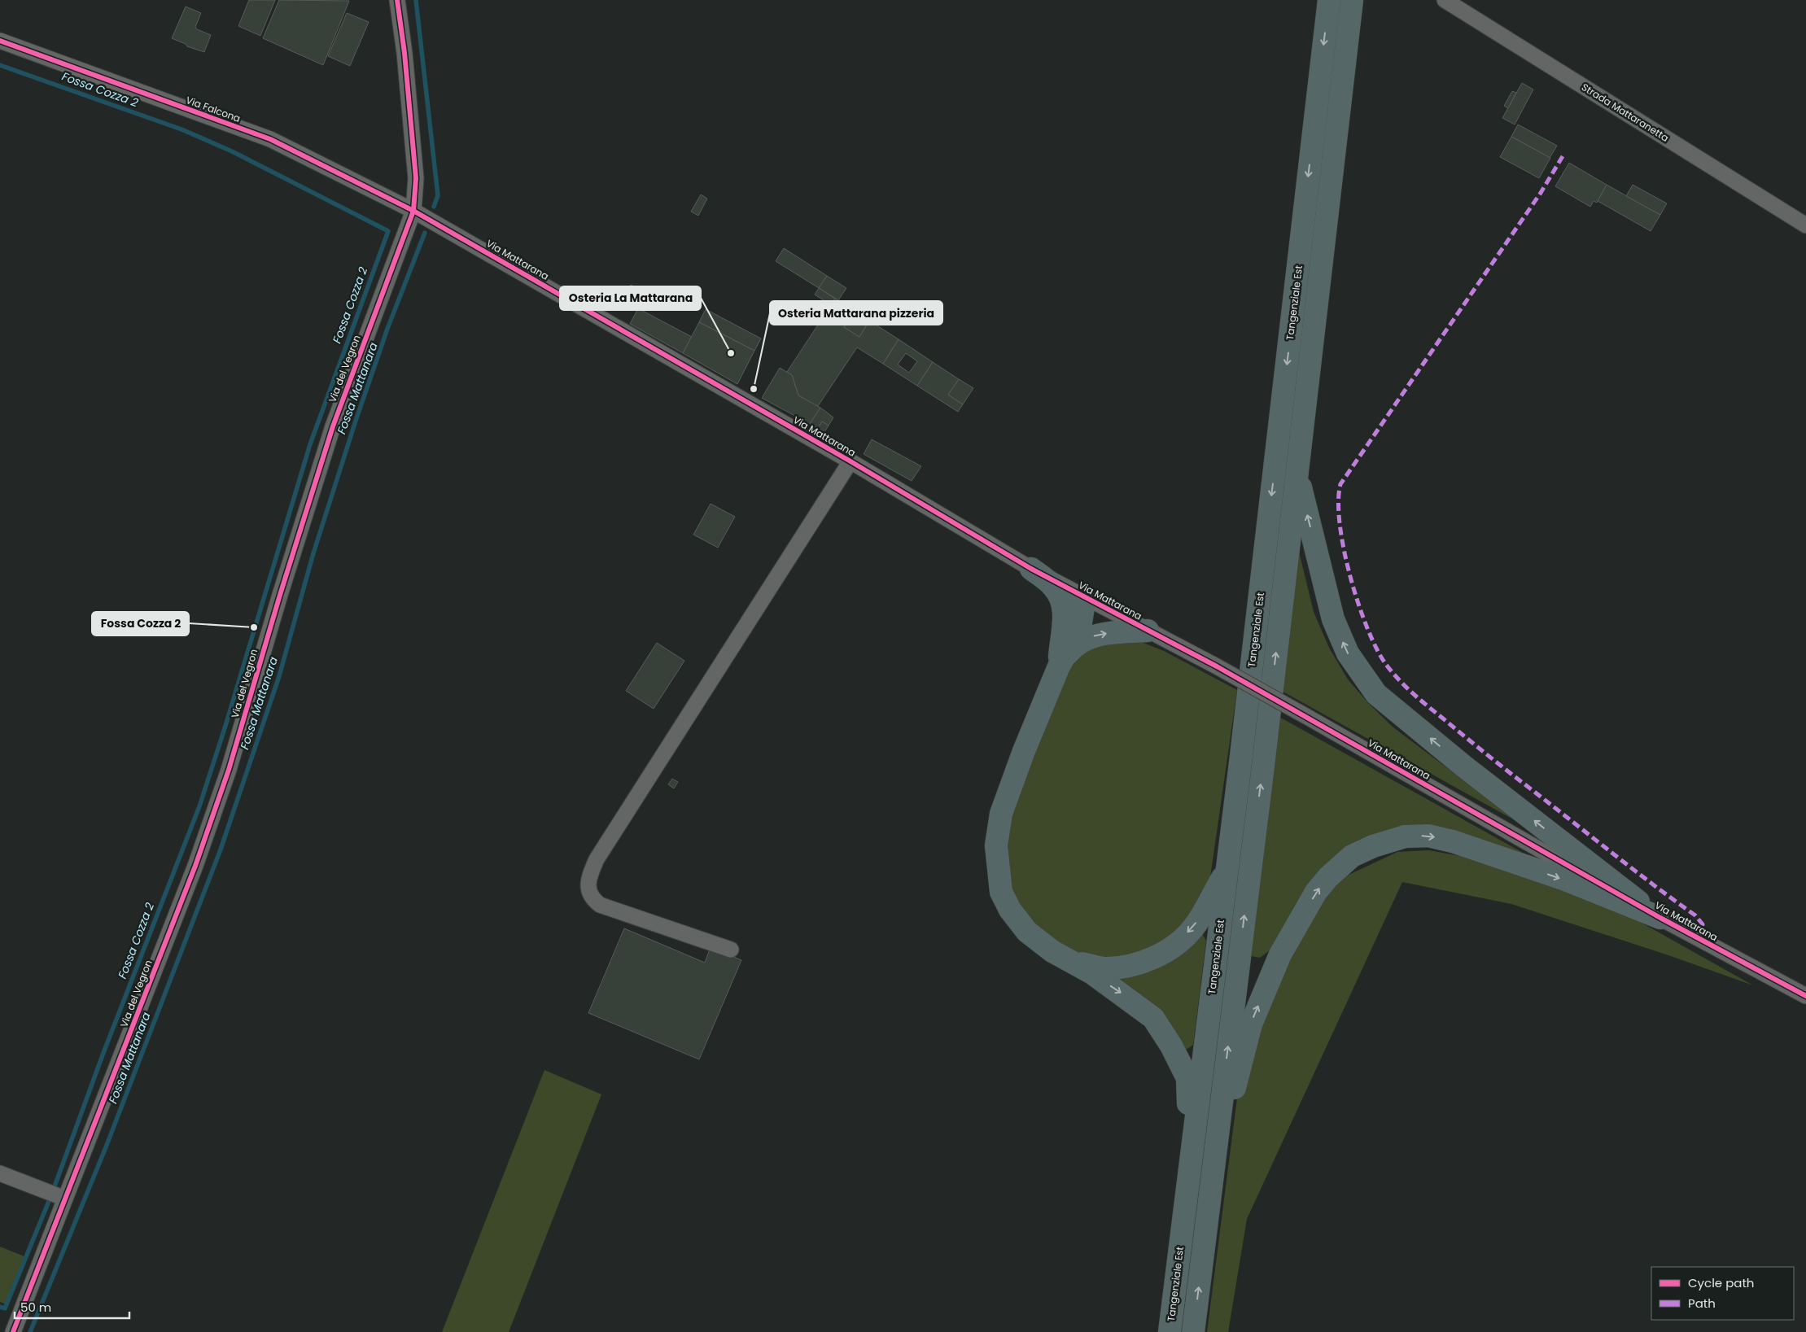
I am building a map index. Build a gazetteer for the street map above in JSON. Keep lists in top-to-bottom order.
{
  "streets": {
    "highway": ["Tangenziale Est"],
    "street": [
      "Via Falcona",
      "Strada Mattaranetta",
      "Via Mattarana",
      "Via del Vegron"
    ]
  },
  "crossings": [
    ["Via Falcona", "Via Mattarana"],
    ["Via Falcona", "Via del Vegron"],
    ["Via Mattarana", "Via del Vegron"]
  ],
  "water": ["Fossa Cozza 2", "Fossa Mattanara"],
  "places": ["Osteria La Mattarana", "Osteria Mattarana pizzeria", "Fossa Cozza 2"],
  "legend": ["Cycle path", "Path"],
  "scale_bar": "50 m"
}
